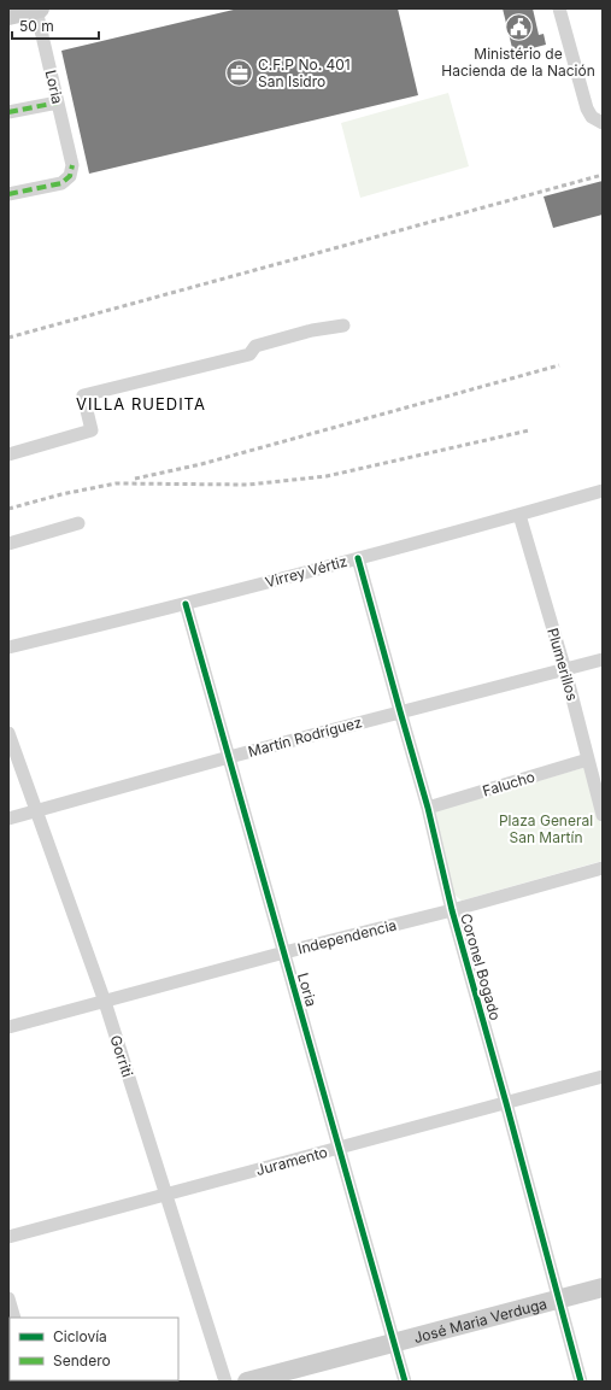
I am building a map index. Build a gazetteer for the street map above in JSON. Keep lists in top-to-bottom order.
{
  "streets": {
    "street": [
      "Loria",
      "Virrey Vértiz",
      "Plumerillos",
      "Martín Rodríguez",
      "Falucho",
      "Independencia",
      "Coronel Bogado",
      "Gorriti",
      "Juramento",
      "José Maria Verduga"
    ]
  },
  "crossings": [
    ["Loria", "Virrey Vértiz"],
    ["Loria", "Martín Rodríguez"],
    ["Loria", "Independencia"],
    ["Loria", "Juramento"],
    ["Loria", "José Maria Verduga"],
    ["Virrey Vértiz", "Plumerillos"],
    ["Virrey Vértiz", "Coronel Bogado"],
    ["Plumerillos", "Martín Rodríguez"],
    ["Plumerillos", "Falucho"],
    ["Martín Rodríguez", "Coronel Bogado"],
    ["Martín Rodríguez", "Gorriti"],
    ["Falucho", "Coronel Bogado"],
    ["Independencia", "Coronel Bogado"],
    ["Independencia", "Gorriti"],
    ["Coronel Bogado", "Juramento"],
    ["Coronel Bogado", "José Maria Verduga"],
    ["Gorriti", "Juramento"]
  ],
  "districts": ["VILLA RUEDITA"],
  "parks": ["Plaza General San Martín"],
  "places": {
    "public building": ["Ministério de Hacienda de la Nación"],
    "office": ["C.F.P No. 401 San Isidro"]
  },
  "legend": ["Ciclovía", "Sendero"],
  "scale_bar": "50 m"
}
